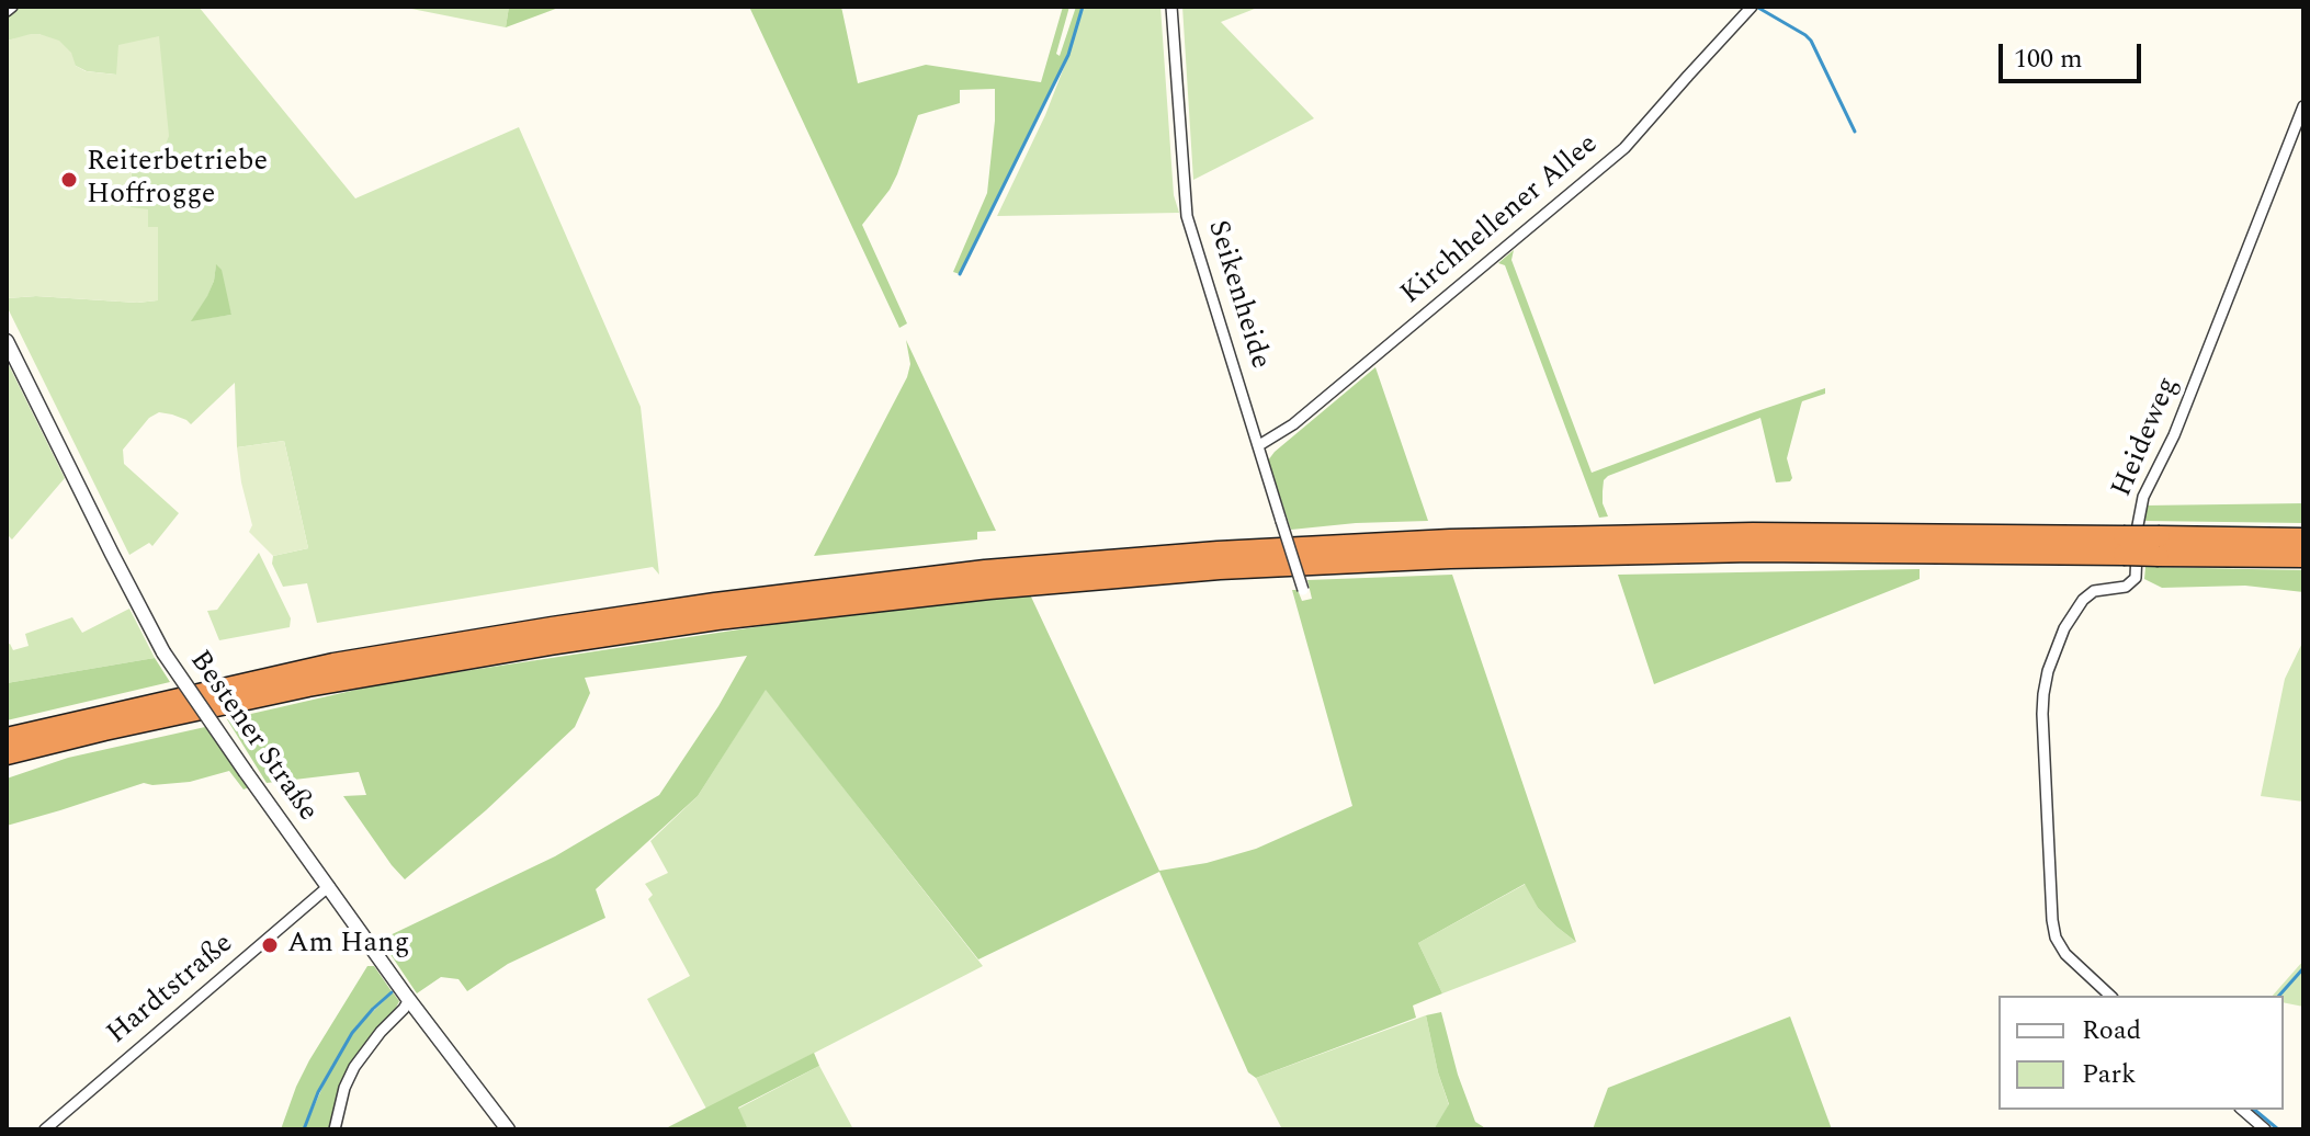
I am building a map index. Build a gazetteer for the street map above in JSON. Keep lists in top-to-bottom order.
{
  "streets": {
    "street": [
      "Kirchhellener Allee",
      "Seikenheide",
      "Heideweg",
      "Bestener Straße",
      "Hardtstraße"
    ]
  },
  "crossings": [
    ["Kirchhellener Allee", "Seikenheide"],
    ["Bestener Straße", "Hardtstraße"]
  ],
  "places": ["Reiterbetriebe Hoffrogge", "Am Hang"],
  "legend": ["Road", "Park"],
  "scale_bar": "100 m"
}
